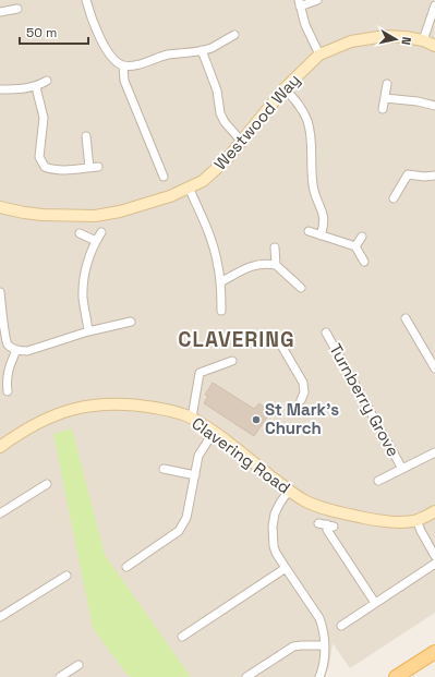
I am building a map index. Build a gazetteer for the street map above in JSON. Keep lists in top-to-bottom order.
{
  "streets": {
    "street": ["Westwood Way", "Turnberry Grove", "Clavering Road"]
  },
  "districts": ["CLAVERING"],
  "places": ["St Mark's Church"],
  "scale_bar": "50 m",
  "north": "right"
}
